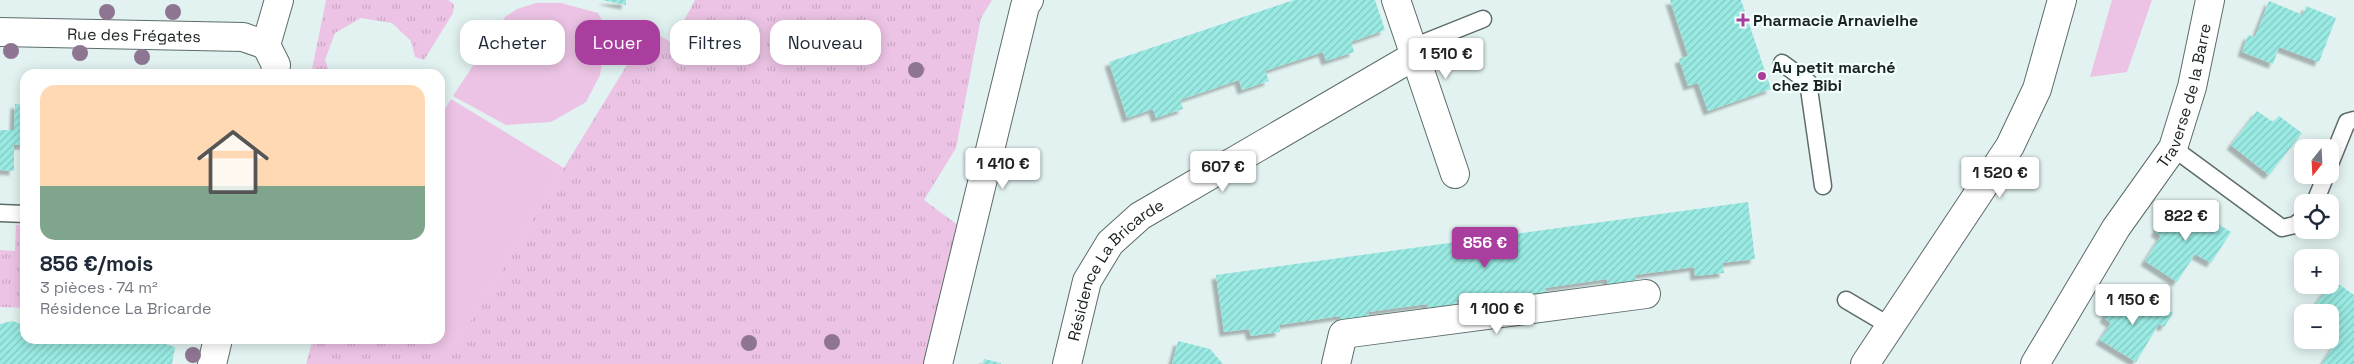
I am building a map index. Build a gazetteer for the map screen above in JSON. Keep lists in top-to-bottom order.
{
  "streets": {
    "street": ["Rue des Frégates", "Traverse de la Barre", "Résidence La Bricarde"]
  },
  "places": {
    "health": ["Pharmacie Arnavielhe"],
    "other": ["Au petit marché chez Bibi"]
  },
  "north": "bottom",
  "page": {
    "chip": [
      "Acheter",
      "Louer",
      "Filtres",
      "Nouveau"
    ],
    "price": [
      "1 510 €",
      "1 410 €",
      "607 €",
      "1 520 €",
      "822 €",
      "856 €",
      "1 150 €",
      "1 100 €"
    ],
    "list": [
      {
        "name": "856 €/mois",
        "note": "3 pièces · 74 m² · Résidence La Bricarde"
      }
    ],
    "map_buttons": ["+", "−"]
  }
}
